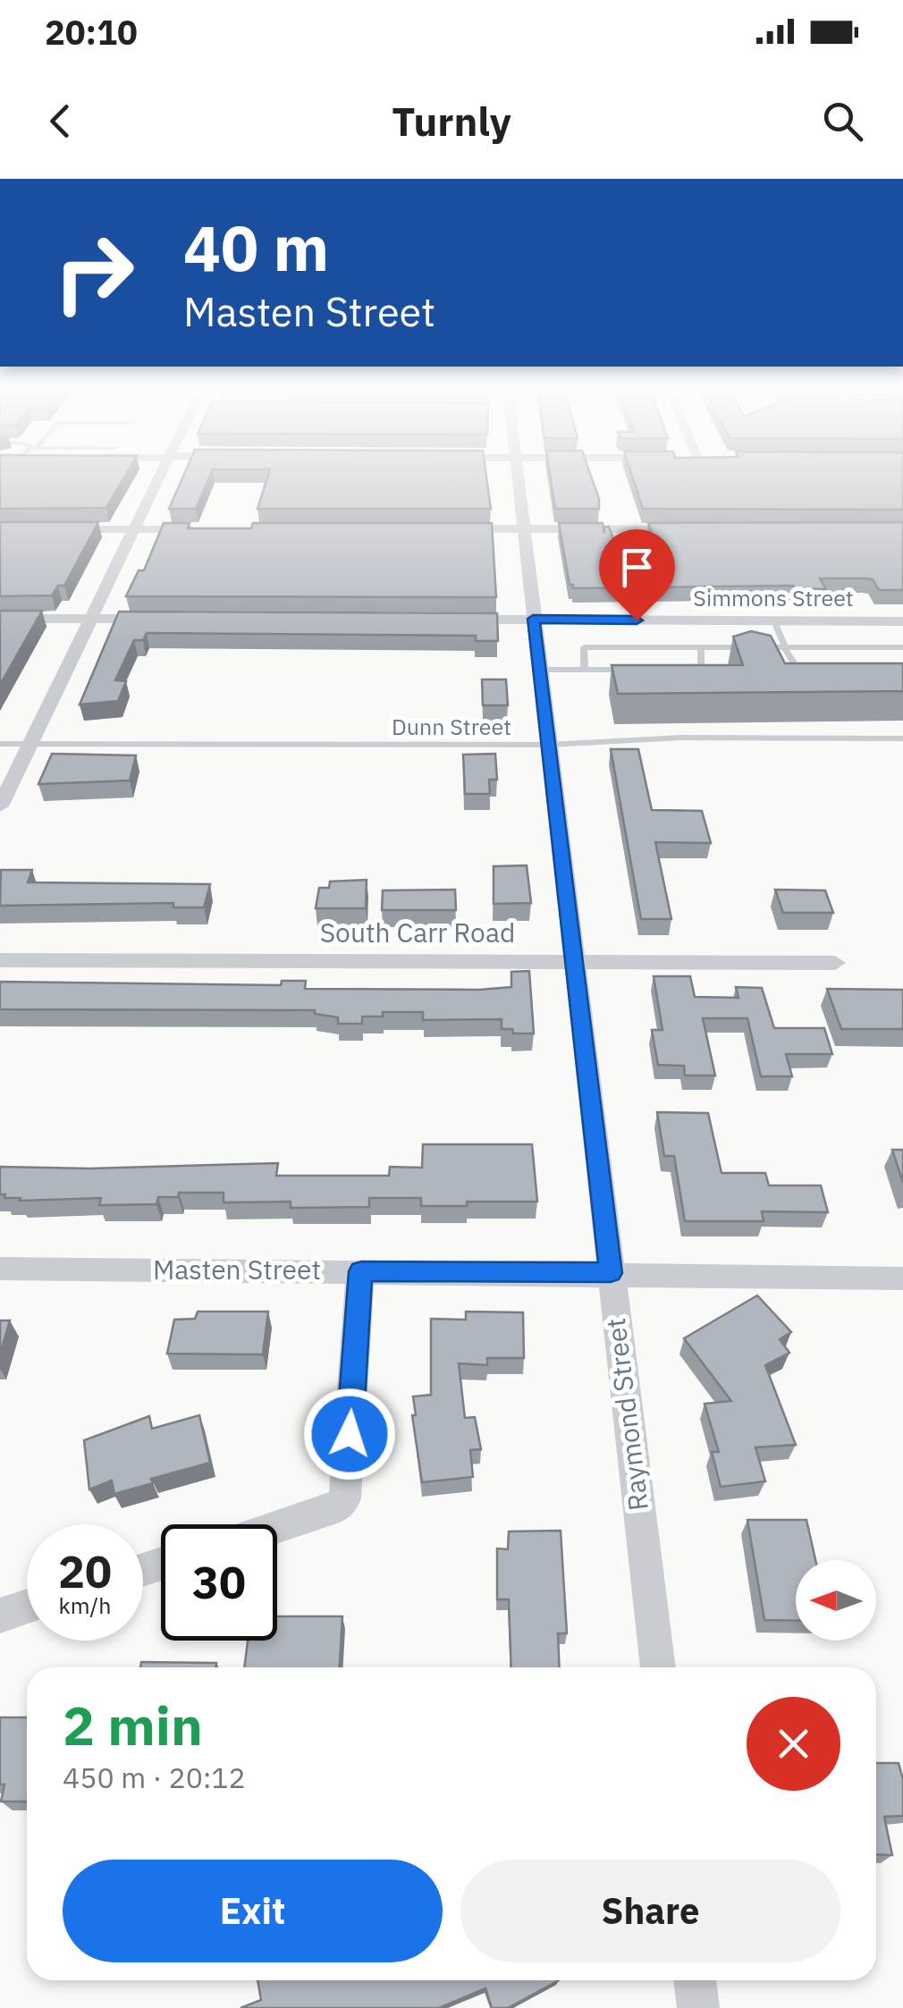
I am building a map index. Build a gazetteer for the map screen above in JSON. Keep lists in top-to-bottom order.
{
  "streets": {
    "street": [
      "Simmons Street",
      "South Carr Road",
      "Masten Street",
      "Raymond Street"
    ],
    "lane": ["Dunn Street"]
  },
  "crossings": [
    ["Simmons Street", "Raymond Street"],
    ["Dunn Street", "Raymond Street"],
    ["South Carr Road", "Raymond Street"],
    ["Masten Street", "Raymond Street"]
  ],
  "north": "left",
  "page": {
    "status": "20:10",
    "header": "Turnly",
    "turn": ["40 m", "Masten Street"],
    "speed": "20 km/h",
    "limit": "30",
    "heading": ["2 min", "450 m · 20:12"],
    "buttons": ["Exit", "Share"]
  }
}
